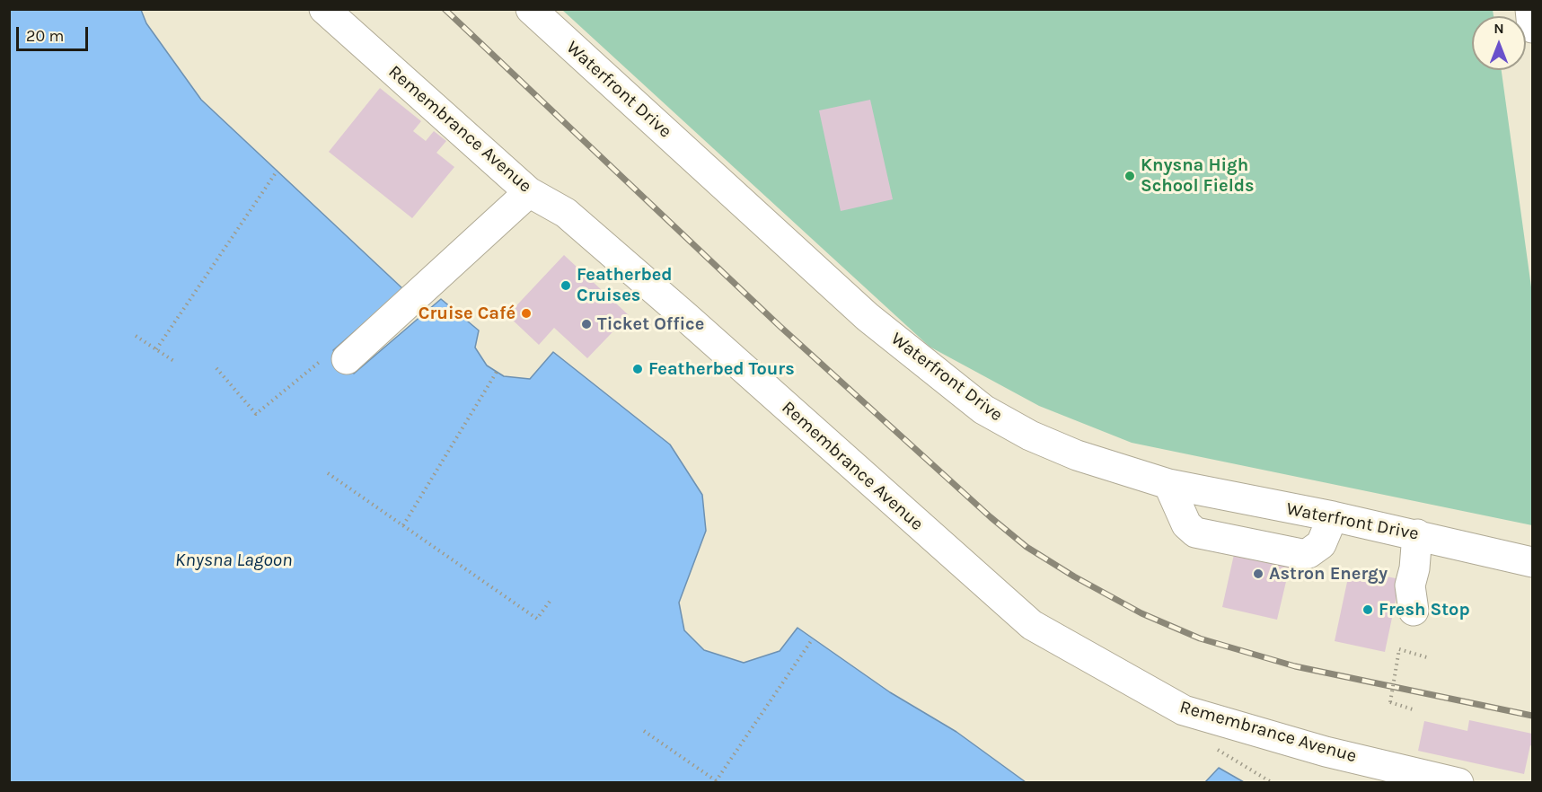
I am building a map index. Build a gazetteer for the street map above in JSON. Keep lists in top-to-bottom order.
{
  "streets": {
    "street": ["Waterfront Drive", "Remembrance Avenue"]
  },
  "water": ["Knysna Lagoon"],
  "places": [
    "Knysna High School Fields",
    "Featherbed Cruises",
    "Cruise Café",
    "Ticket Office",
    "Featherbed Tours",
    "Astron Energy",
    "Fresh Stop"
  ],
  "scale_bar": "20 m",
  "north": "top"
}
